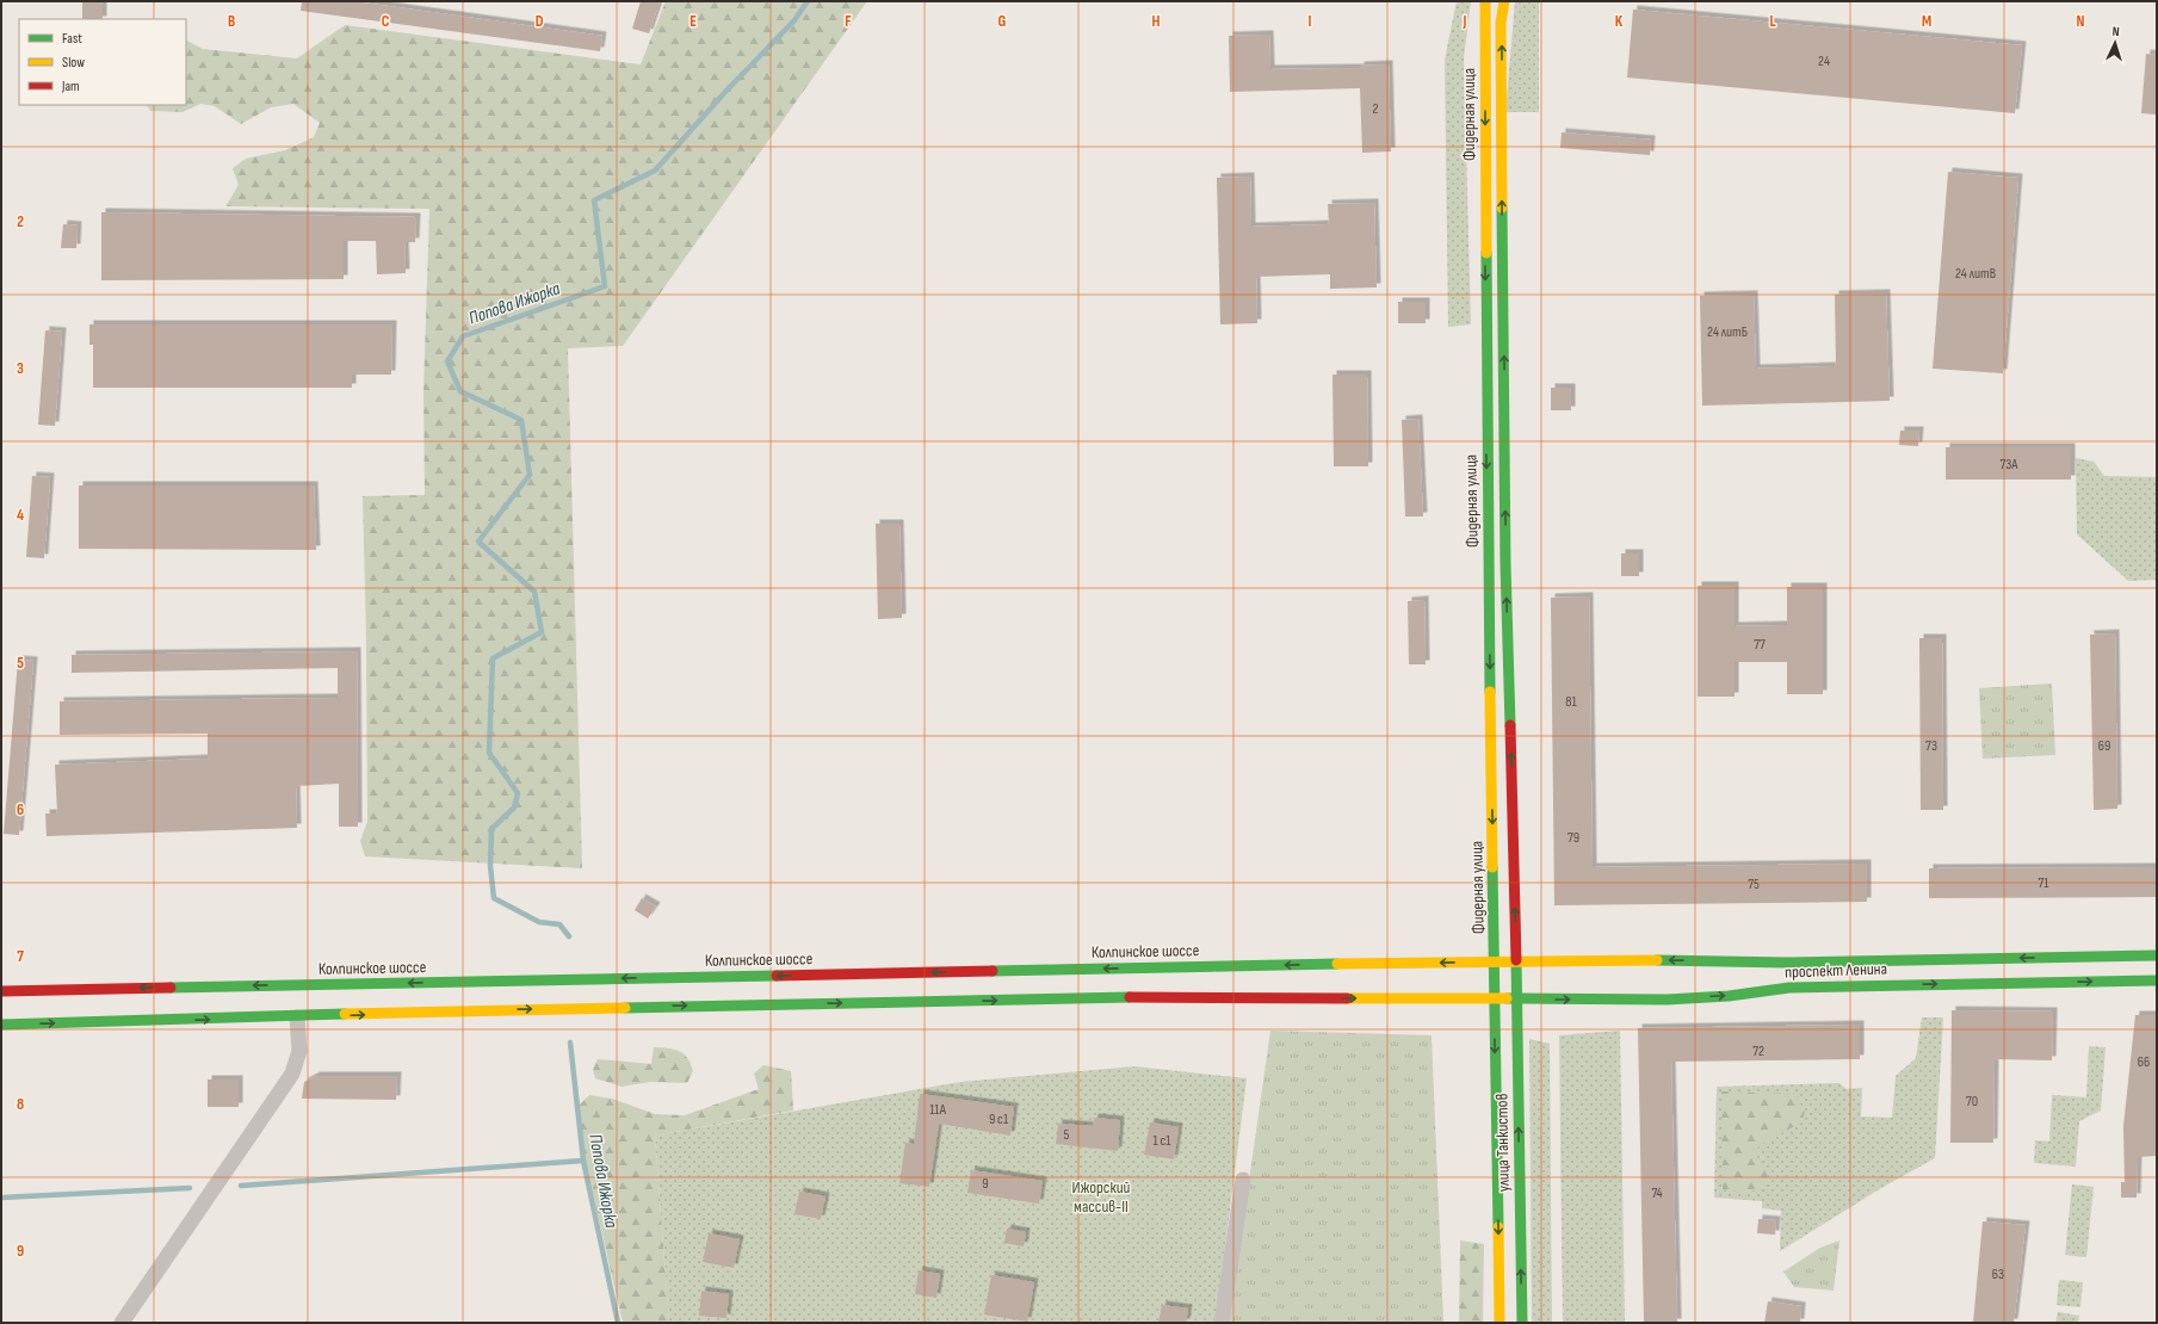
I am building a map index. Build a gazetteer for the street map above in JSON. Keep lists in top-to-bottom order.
{
  "streets": {
    "main road": [
      "Фидерная улица",
      "Колпинское шоссе",
      "проспект Ленина",
      "улица Танкистов"
    ]
  },
  "crossings": [
    ["Фидерная улица", "Колпинское шоссе"],
    ["Фидерная улица", "проспект Ленина"],
    ["Фидерная улица", "улица Танкистов"],
    ["Колпинское шоссе", "проспект Ленина"],
    ["Колпинское шоссе", "улица Танкистов"],
    ["проспект Ленина", "улица Танкистов"]
  ],
  "water": ["Попова Ижорка"],
  "parks": ["Ижорский массив-II"],
  "house_numbers": [
    "24",
    "2",
    "24 литВ",
    "24 литБ",
    "73А",
    "77",
    "81",
    "73",
    "69",
    "79",
    "71",
    "75",
    "72",
    "66",
    "70",
    "11А",
    "9 с1",
    "5",
    "1 с1",
    "9",
    "74",
    "63"
  ],
  "legend": ["Fast", "Slow", "Jam"],
  "north": "top",
  "grid": {
    "columns": [
      "B",
      "C",
      "D",
      "E",
      "F",
      "G",
      "H",
      "I",
      "J",
      "K",
      "L",
      "M",
      "N"
    ],
    "rows": [
      "2",
      "3",
      "4",
      "5",
      "6",
      "7",
      "8",
      "9"
    ]
  }
}
